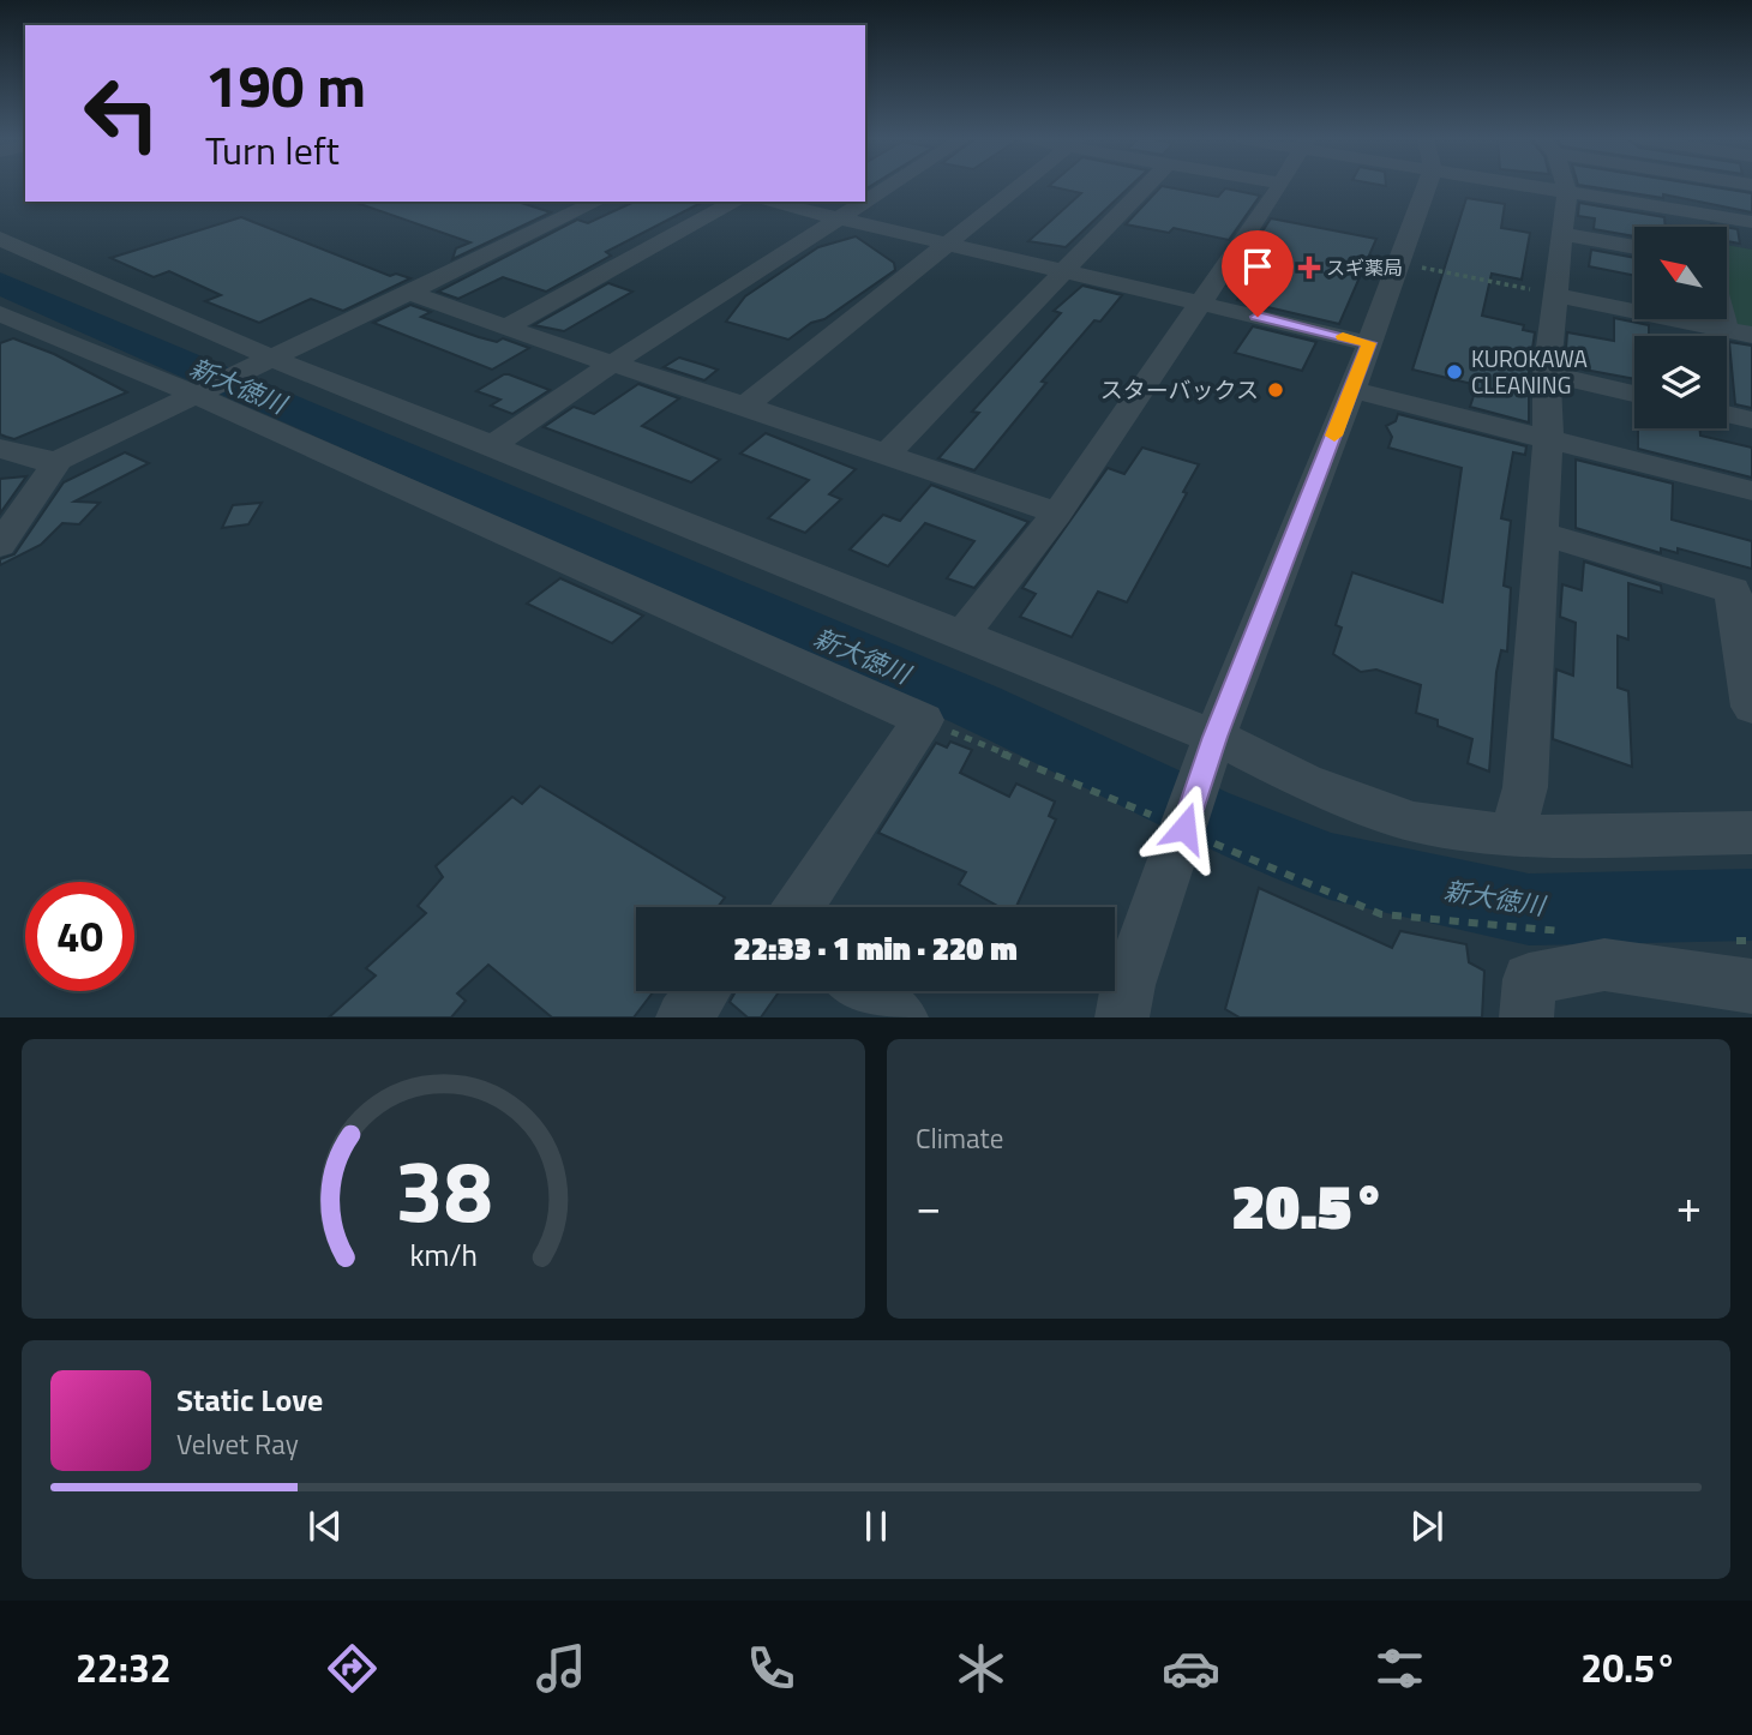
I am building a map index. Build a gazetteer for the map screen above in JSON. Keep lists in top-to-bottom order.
{
  "water": ["新大徳川"],
  "places": {
    "health": ["スギ薬局"],
    "other": ["KUROKAWA CLEANING", "スターバックス"]
  },
  "north": "top left",
  "page": {
    "turn": ["190 m", "Turn left"],
    "limit": "40",
    "trip": "22:33 · 1 min · 220 m",
    "tile": "Climate",
    "heat": ["−", "20.5°", "+"],
    "song": ["Static Love", "Velvet Ray"],
    "tabs": ["22:32", "20.5°"],
    "gauge": ["38", "km/h"]
  }
}
